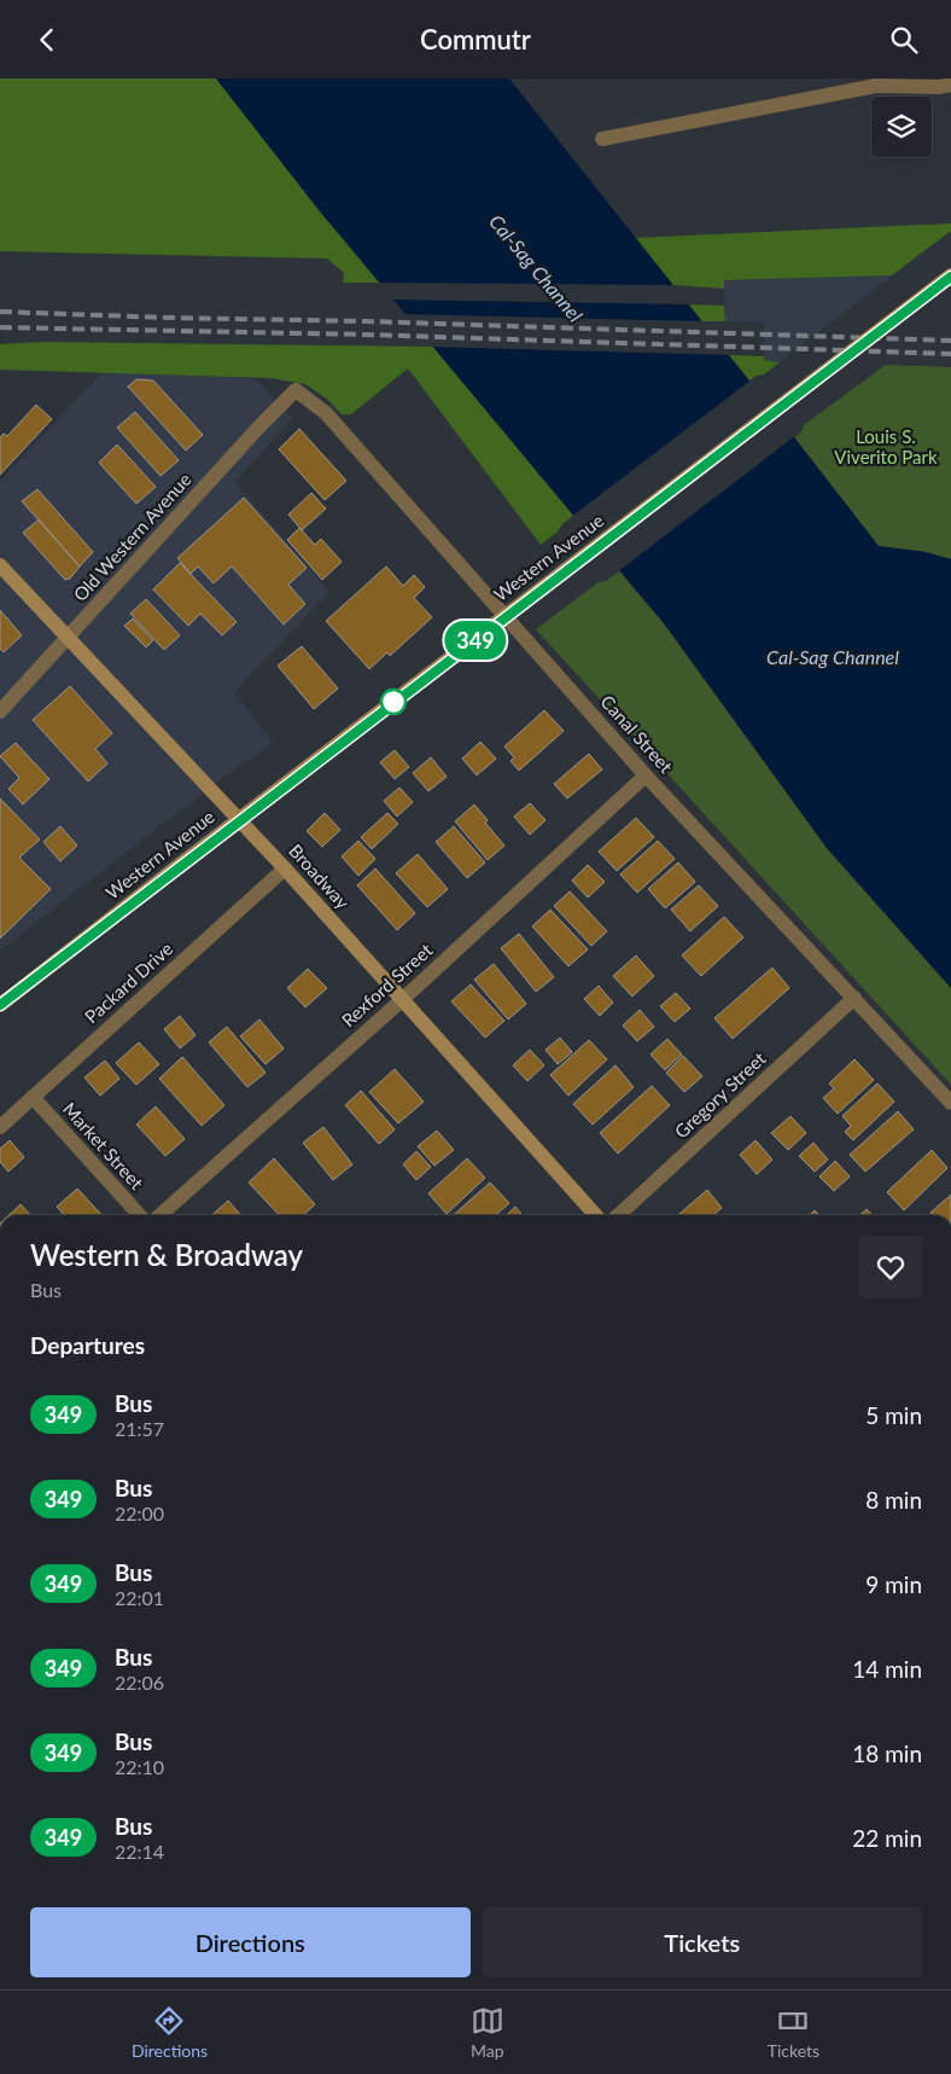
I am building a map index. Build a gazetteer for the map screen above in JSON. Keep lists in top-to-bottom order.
{
  "streets": {
    "main road": ["Western Avenue", "Broadway"],
    "street": [
      "Old Western Avenue",
      "Canal Street",
      "Packard Drive",
      "Rexford Street",
      "Gregory Street",
      "Market Street"
    ]
  },
  "crossings": [
    ["Old Western Avenue", "Canal Street"],
    ["Old Western Avenue", "Broadway"],
    ["Canal Street", "Rexford Street"],
    ["Canal Street", "Gregory Street"],
    ["Broadway", "Packard Drive"],
    ["Broadway", "Rexford Street"],
    ["Packard Drive", "Market Street"]
  ],
  "water": ["Cal-Sag Channel"],
  "parks": ["Louis S. Viverito Park"],
  "lines": ["bus line 349"],
  "page": {
    "header": "Commutr",
    "on_map": "349",
    "heading": [
      ["Western & Broadway", "Bus"],
      "Departures"
    ],
    "list": [
      {
        "mark": "349",
        "name": "Bus",
        "note": "21:57",
        "value": "5 min"
      },
      {
        "mark": "349",
        "name": "Bus",
        "note": "22:00",
        "value": "8 min"
      },
      {
        "mark": "349",
        "name": "Bus",
        "note": "22:01",
        "value": "9 min"
      },
      {
        "mark": "349",
        "name": "Bus",
        "note": "22:06",
        "value": "14 min"
      },
      {
        "mark": "349",
        "name": "Bus",
        "note": "22:10",
        "value": "18 min"
      },
      {
        "mark": "349",
        "name": "Bus",
        "note": "22:14",
        "value": "22 min"
      }
    ],
    "buttons": ["Directions", "Tickets"],
    "tabs": ["Directions", "Map", "Tickets"]
  }
}
